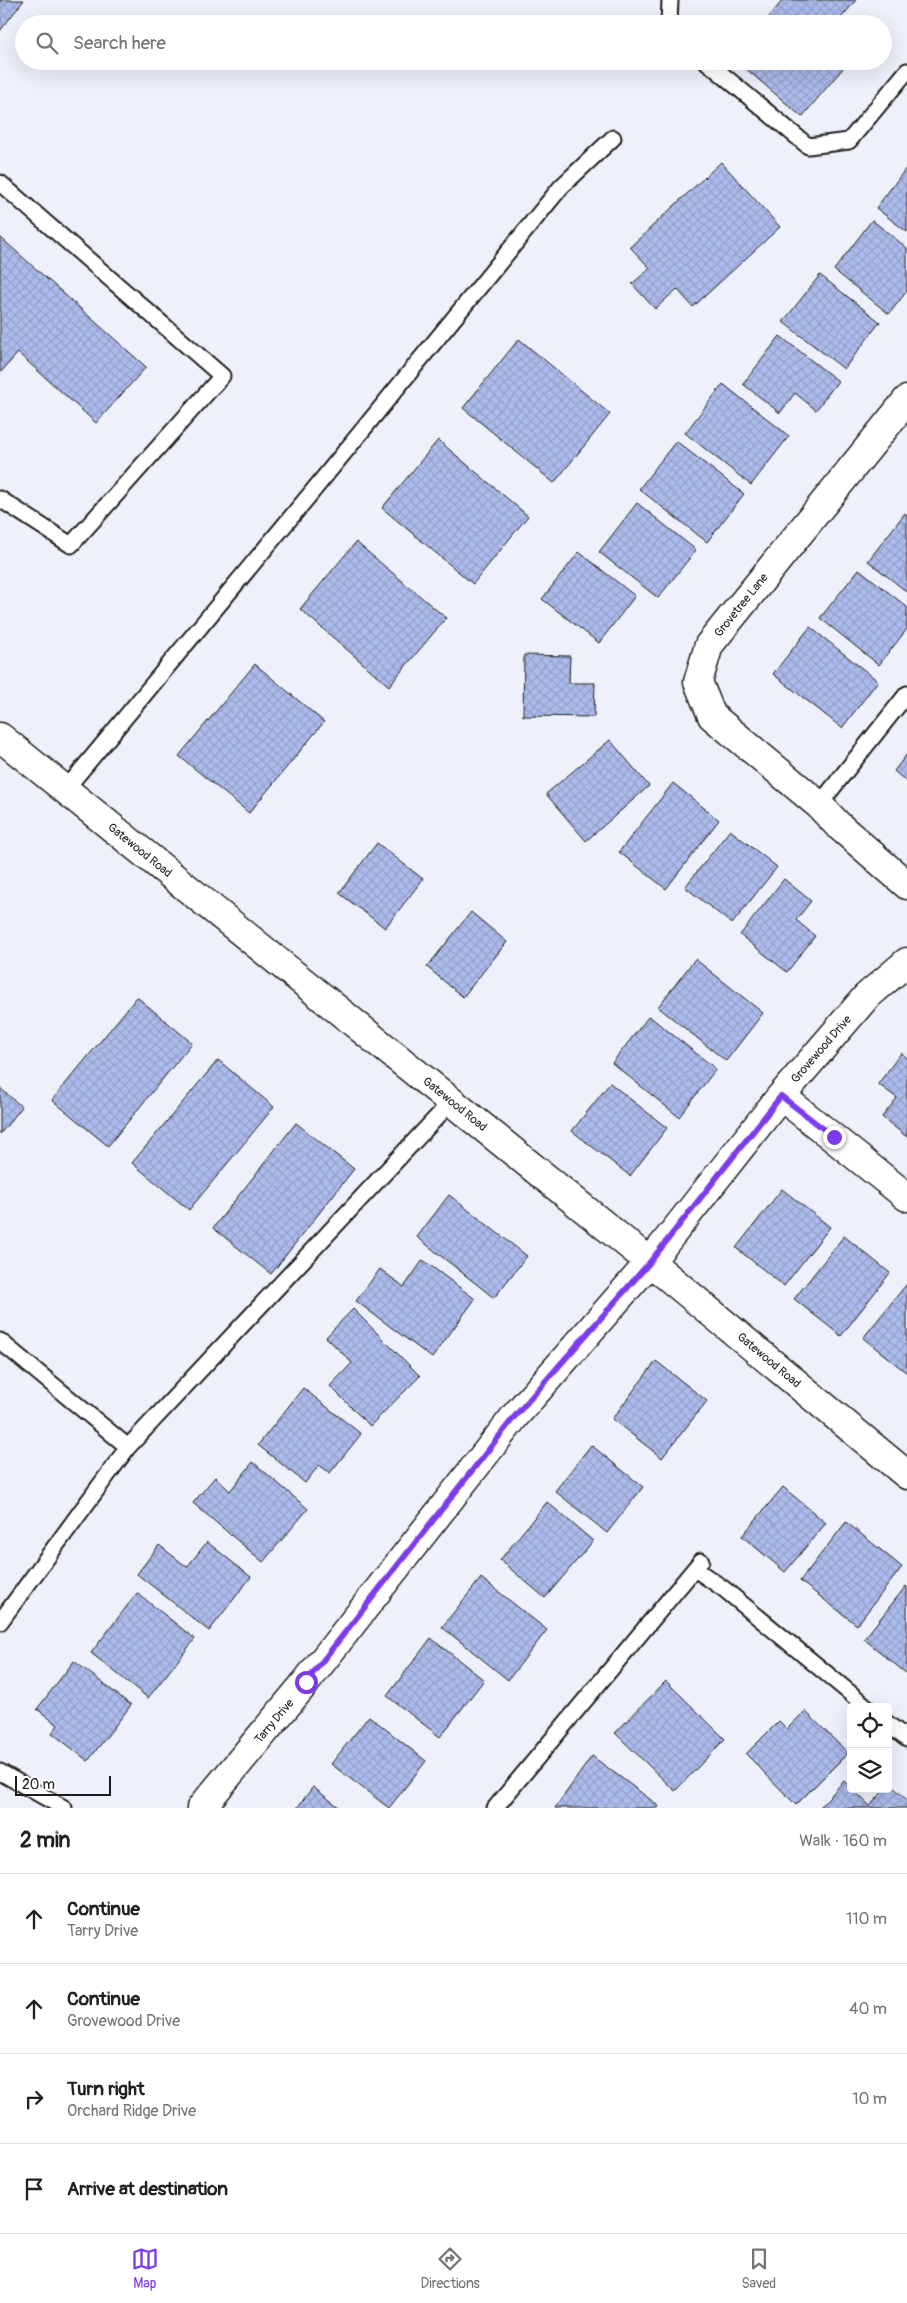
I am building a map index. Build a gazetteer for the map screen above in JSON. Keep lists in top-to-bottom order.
{
  "streets": {
    "street": [
      "Grovetree Lane",
      "Gatewood Road",
      "Grovewood Drive",
      "Tarry Drive"
    ]
  },
  "crossings": [
    ["Gatewood Road", "Grovewood Drive"],
    ["Gatewood Road", "Tarry Drive"],
    ["Grovewood Drive", "Tarry Drive"]
  ],
  "scale_bar": "20 m",
  "page": {
    "search": "Search here",
    "scale": "20 m",
    "heading": ["2 min", "Walk · 160 m"],
    "list": [
      ["Continue", "Tarry Drive", "110 m"],
      ["Continue", "Grovewood Drive", "40 m"],
      ["Turn right", "Orchard Ridge Drive", "10 m"],
      "Arrive at destination"
    ],
    "nav": ["Map", "Directions", "Saved"]
  }
}
